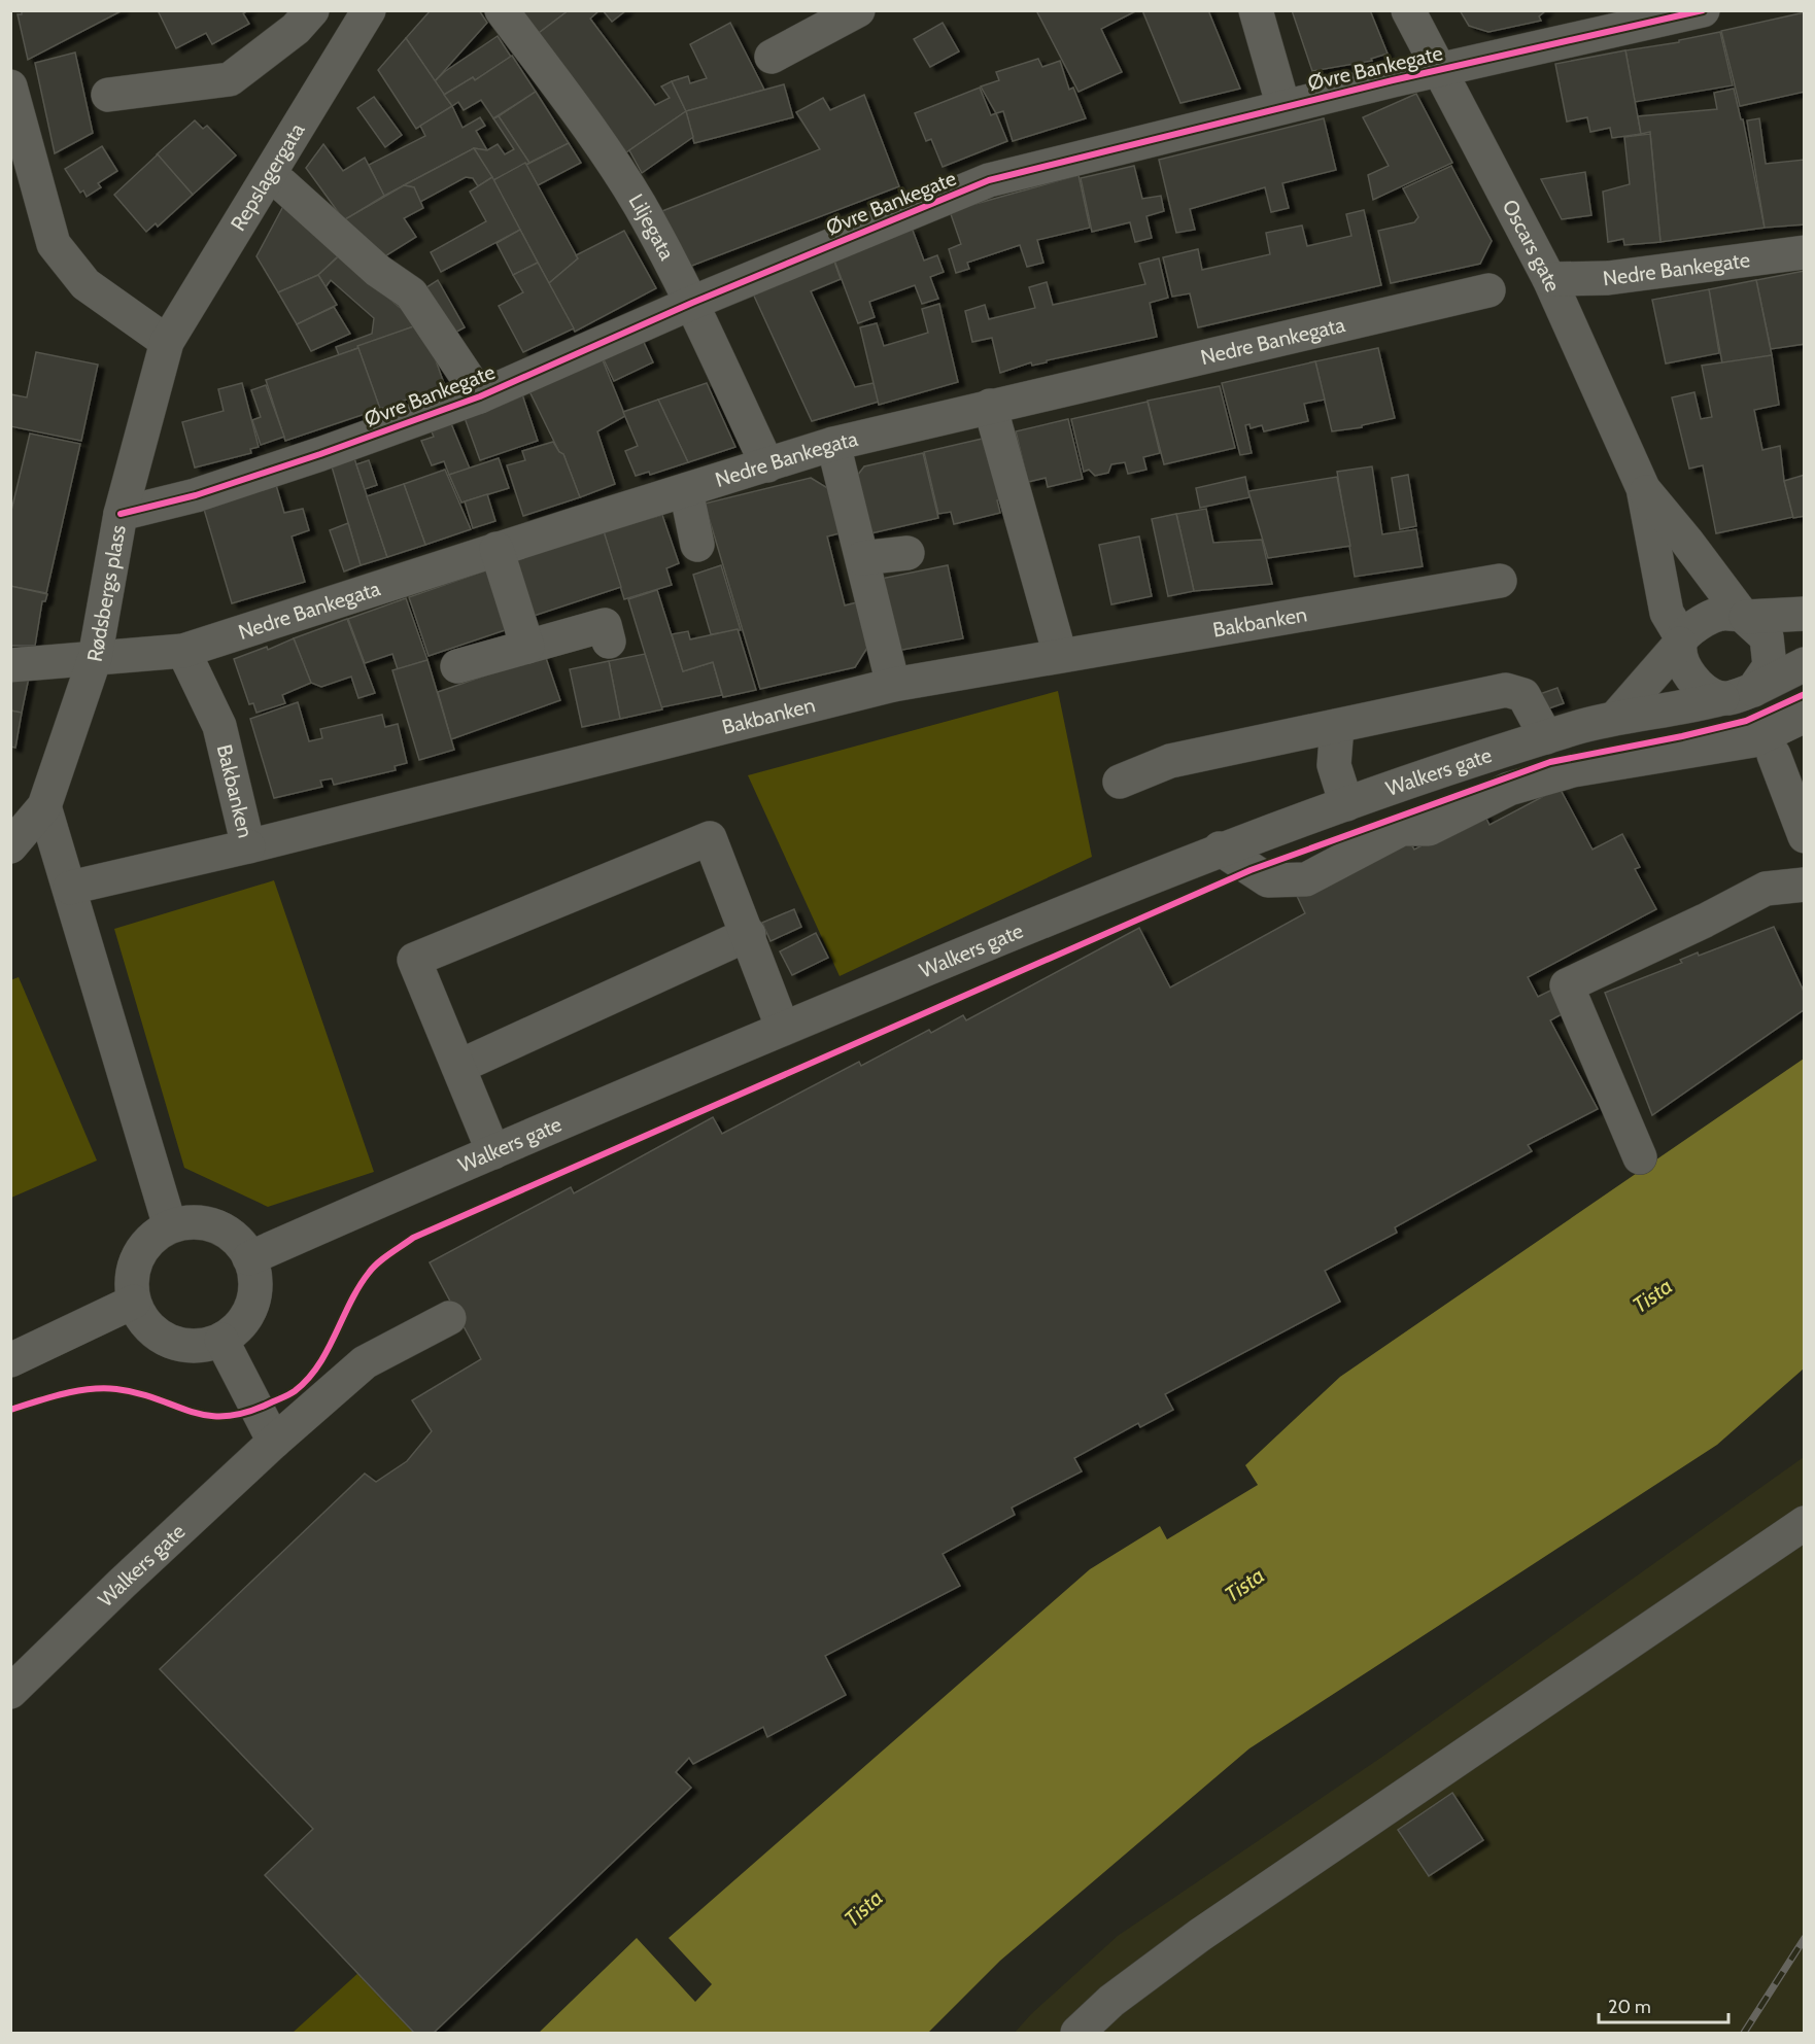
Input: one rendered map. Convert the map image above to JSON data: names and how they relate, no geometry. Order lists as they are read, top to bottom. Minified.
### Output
{"streets":{"street":["Øvre Bankegate","Repslagergata","Liljegata","Oscars gate","Nedre Bankegate","Nedre Bankegata","Rødsbergs plass","Bakbanken","Walkers gate"]},"crossings":[["Øvre Bankegate","Liljegata"],["Øvre Bankegate","Oscars gate"],["Øvre Bankegate","Rødsbergs plass"],["Repslagergata","Rødsbergs plass"],["Liljegata","Nedre Bankegata"],["Oscars gate","Nedre Bankegate"],["Nedre Bankegata","Rødsbergs plass"],["Nedre Bankegata","Bakbanken"]],"water":["Tista"],"scale_bar":"20 m"}
